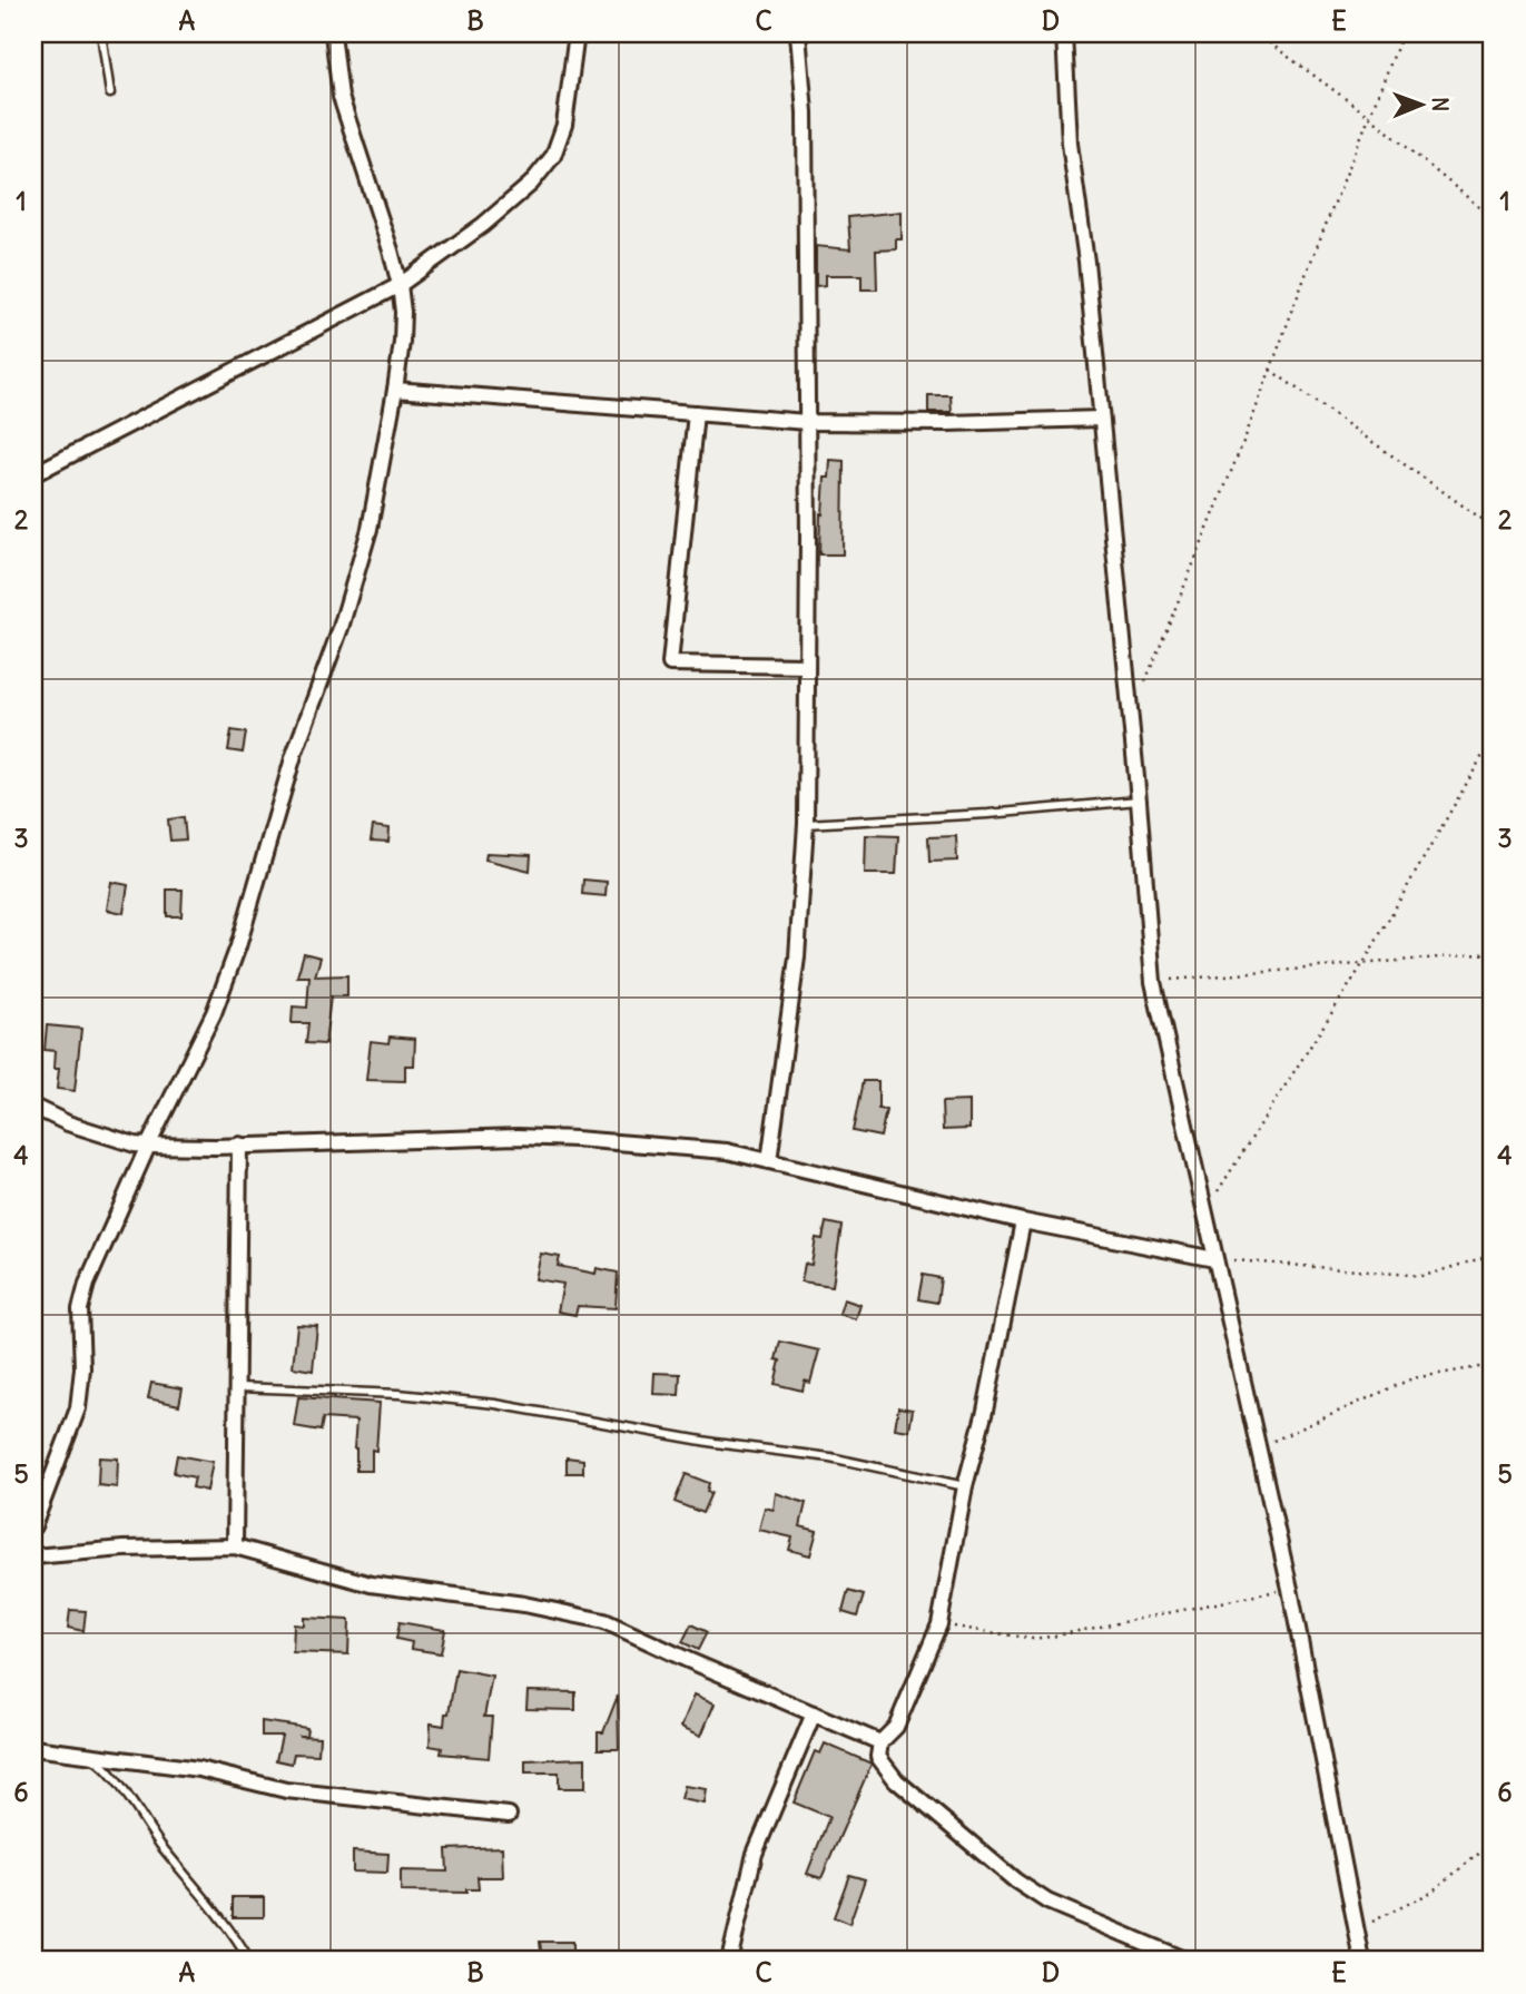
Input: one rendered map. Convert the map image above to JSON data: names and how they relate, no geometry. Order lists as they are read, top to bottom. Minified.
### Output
{"north":"right","grid":{"columns":["A","B","C","D","E"],"rows":["1","2","3","4","5","6"]}}
